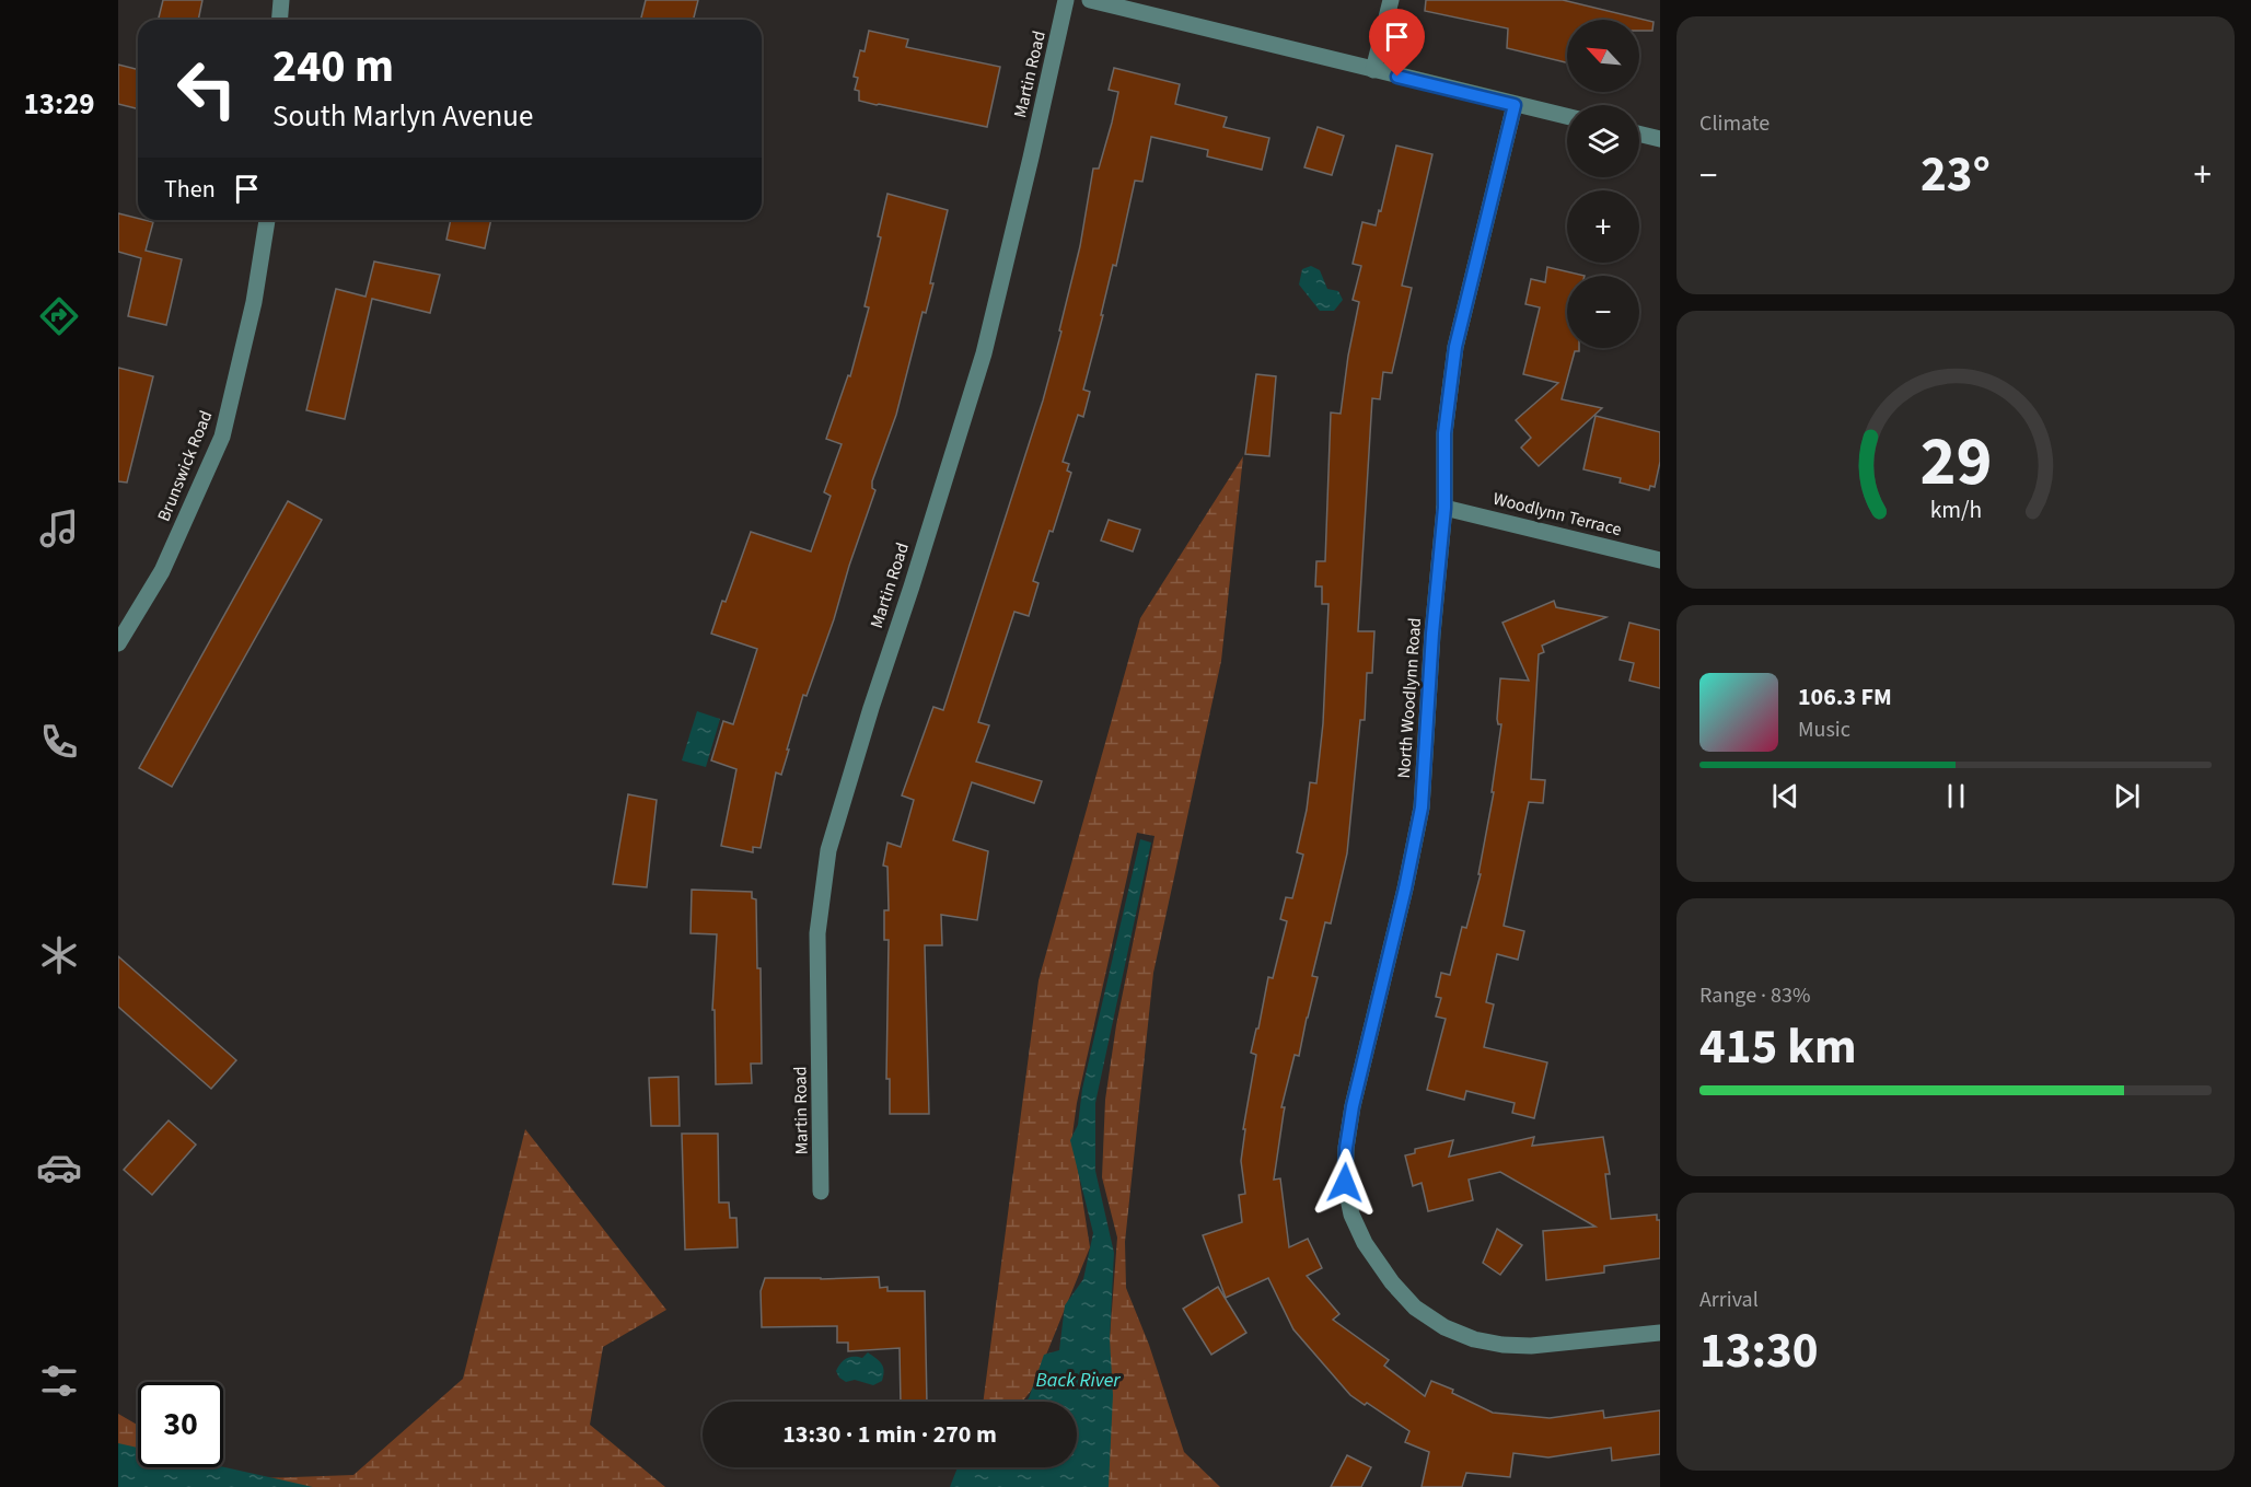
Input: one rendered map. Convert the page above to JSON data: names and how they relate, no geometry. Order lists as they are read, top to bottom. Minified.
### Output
{"streets":{"street":["Martin Road","Brunswick Road","Woodlynn Terrace","North Woodlynn Road"]},"crossings":[["Woodlynn Terrace","North Woodlynn Road"]],"water":["Back River"],"north":"top left","page":{"tabs":"13:29","tile":["Climate",["Range · 83%","415 km"],["Arrival","13:30"]],"map_buttons":["+","−"],"turn":["240 m","South Marlyn Avenue"],"heat":["−","23°","+"],"then":"Then","song":["106.3 FM","Music"],"limit":"30","trip":"13:30 · 1 min · 270 m","gauge":["29","km/h"]}}
